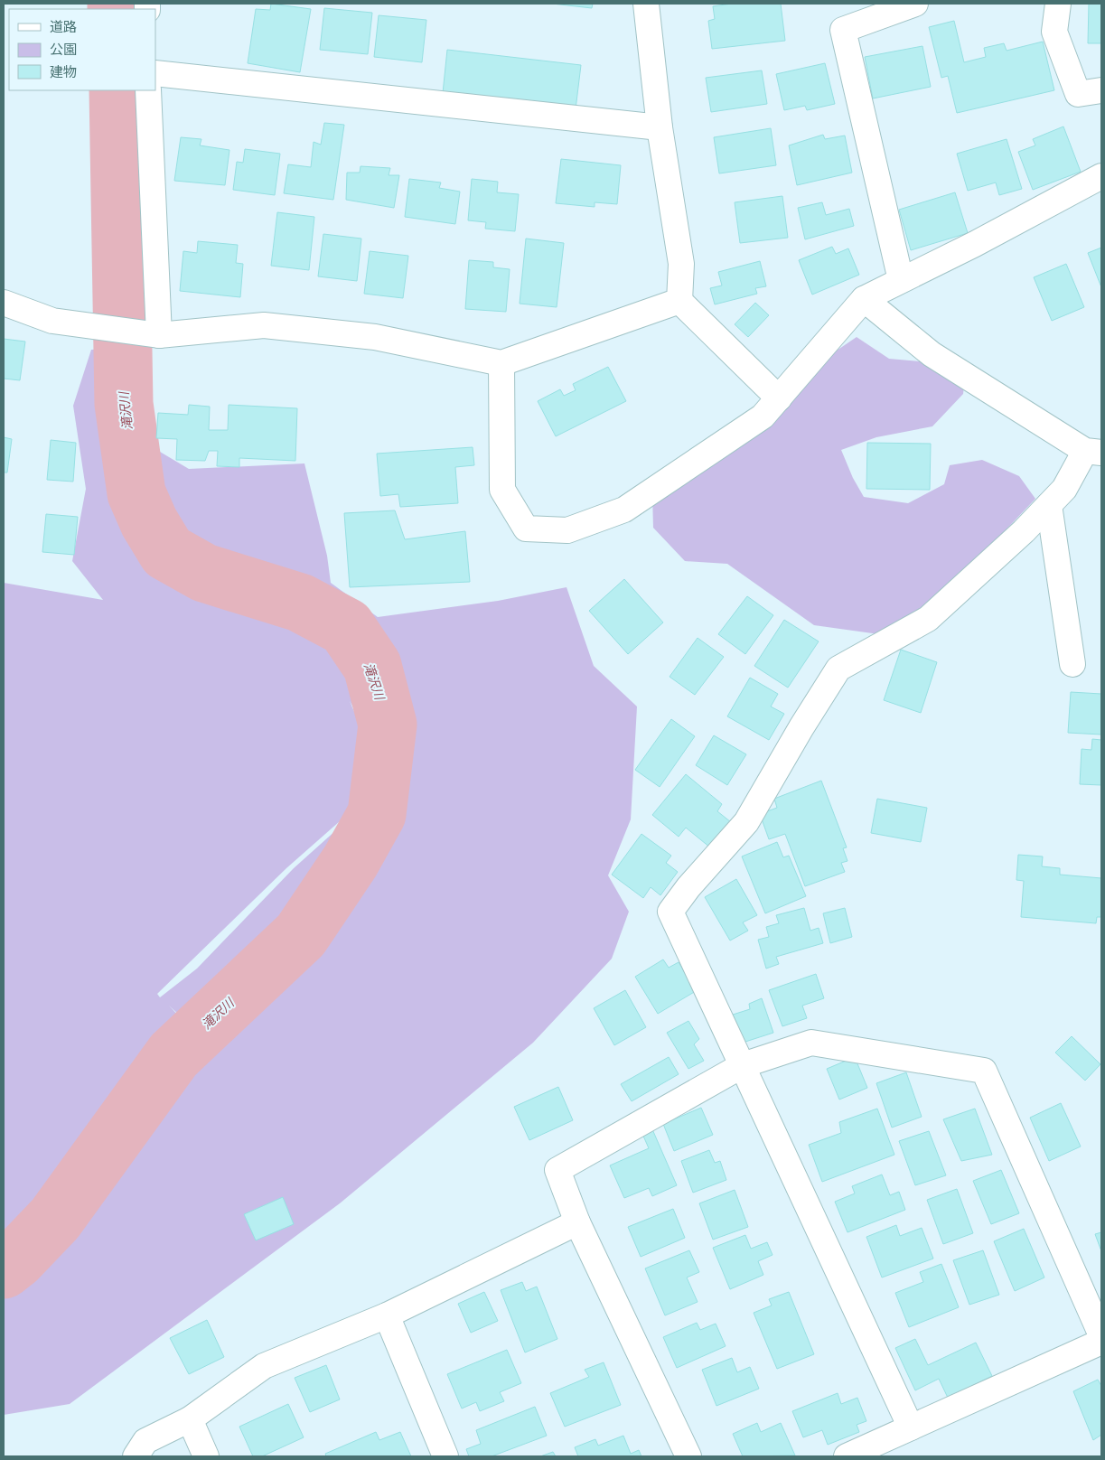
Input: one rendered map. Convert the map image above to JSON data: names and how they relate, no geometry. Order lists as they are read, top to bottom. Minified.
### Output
{"water":["滝沢川"],"legend":["道路","公園","建物"]}
